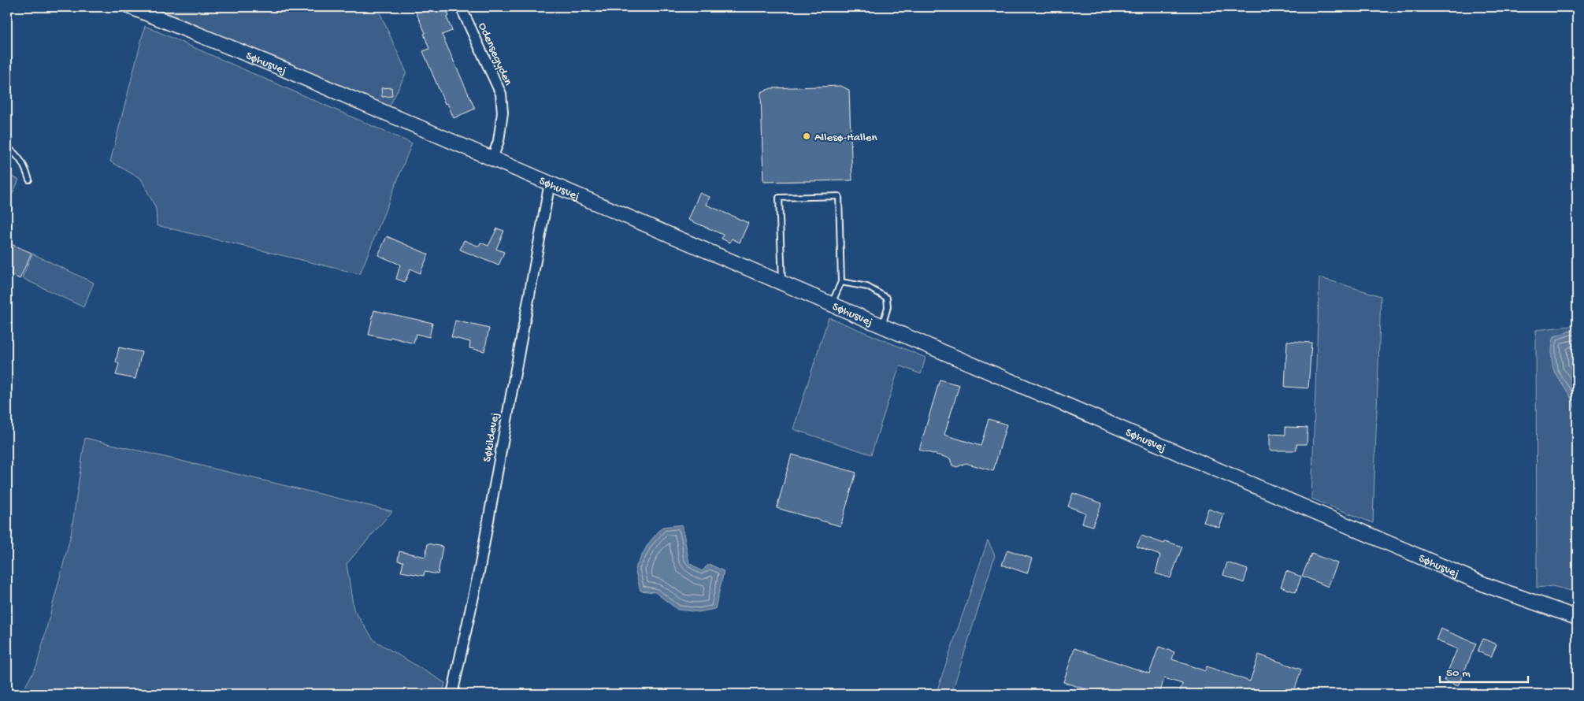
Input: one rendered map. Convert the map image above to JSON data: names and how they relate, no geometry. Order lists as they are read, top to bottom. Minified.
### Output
{"streets":{"street":["Odensegyden","Søhusvej","Søkildevej"]},"crossings":[["Odensegyden","Søhusvej"],["Søhusvej","Søkildevej"]],"places":["Allesø-Hallen"],"scale_bar":"50 m"}
